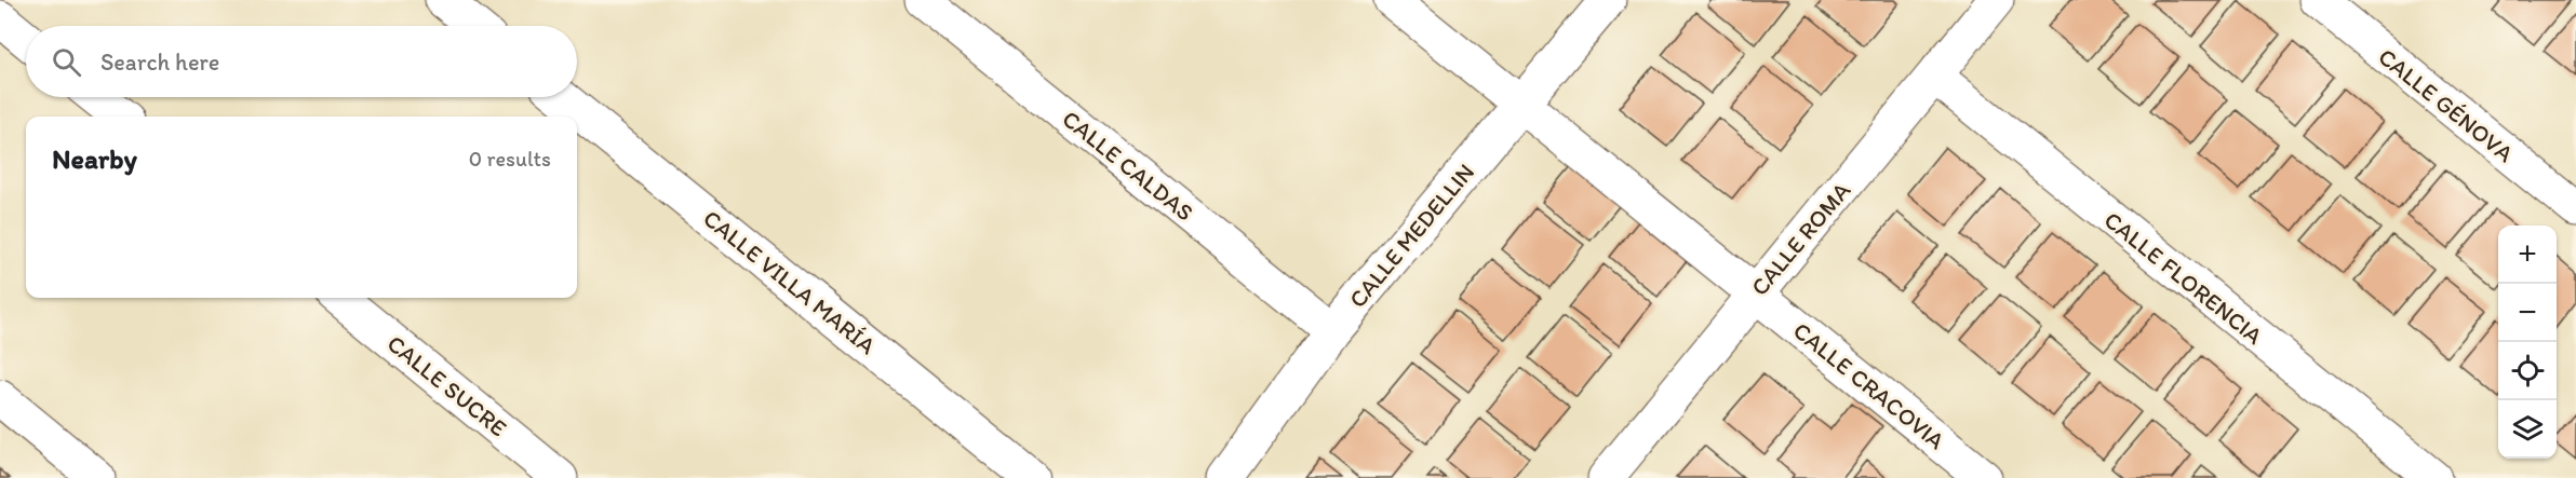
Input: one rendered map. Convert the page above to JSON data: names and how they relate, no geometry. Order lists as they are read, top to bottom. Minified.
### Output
{"streets":{"street":["CALLE GÉNOVA","CALLE CALDAS","CALLE MEDELLIN","CALLE ROMA","CALLE FLORENCIA","CALLE VILLA MARÍA","CALLE SUCRE","CALLE CRACOVIA"]},"crossings":[["CALLE CALDAS","CALLE MEDELLIN"],["CALLE MEDELLIN","CALLE CRACOVIA"],["CALLE ROMA","CALLE FLORENCIA"],["CALLE ROMA","CALLE CRACOVIA"]],"page":{"search":"Search here","heading":["Nearby","0 results"],"map_buttons":["+","−"]}}
